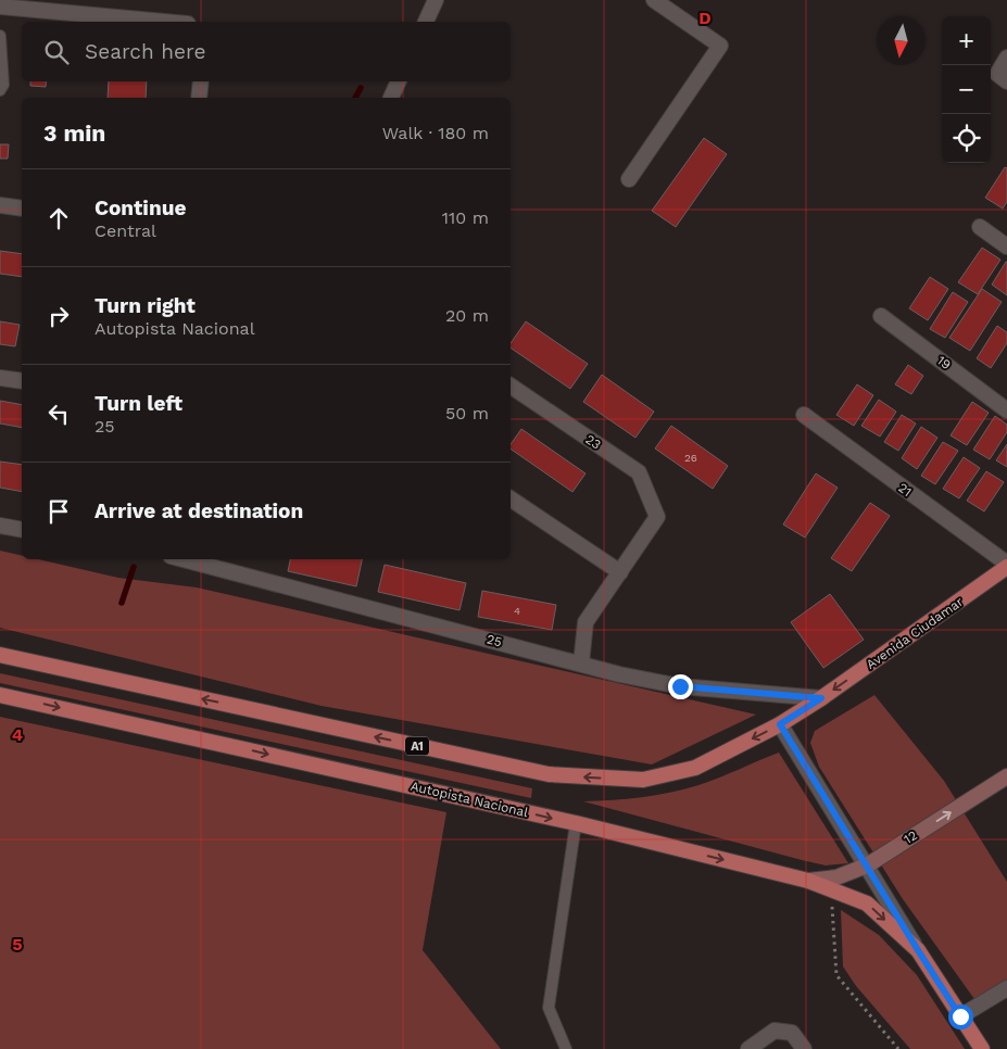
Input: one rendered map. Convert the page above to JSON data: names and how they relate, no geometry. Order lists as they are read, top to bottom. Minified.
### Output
{"streets":{"main road":["Avenida Ciudamar","A1","Autopista Nacional","12"],"street":["19","23","21","25"]},"crossings":[["21","Avenida Ciudamar"],["Avenida Ciudamar","25"],["Avenida Ciudamar","A1"],["25","A1"],["Autopista Nacional","12"]],"one_way":["Avenida Ciudamar","12"],"house_numbers":["26","4"],"north":"bottom","page":{"map_buttons":["+","−"],"search":"Search here","heading":["3 min","Walk · 180 m"],"list":[["Continue","Central","110 m"],["Turn right","Autopista Nacional","20 m"],["Turn left","25","50 m"],"Arrive at destination"]},"grid":{"columns":["D"],"rows":["4","5"]}}
